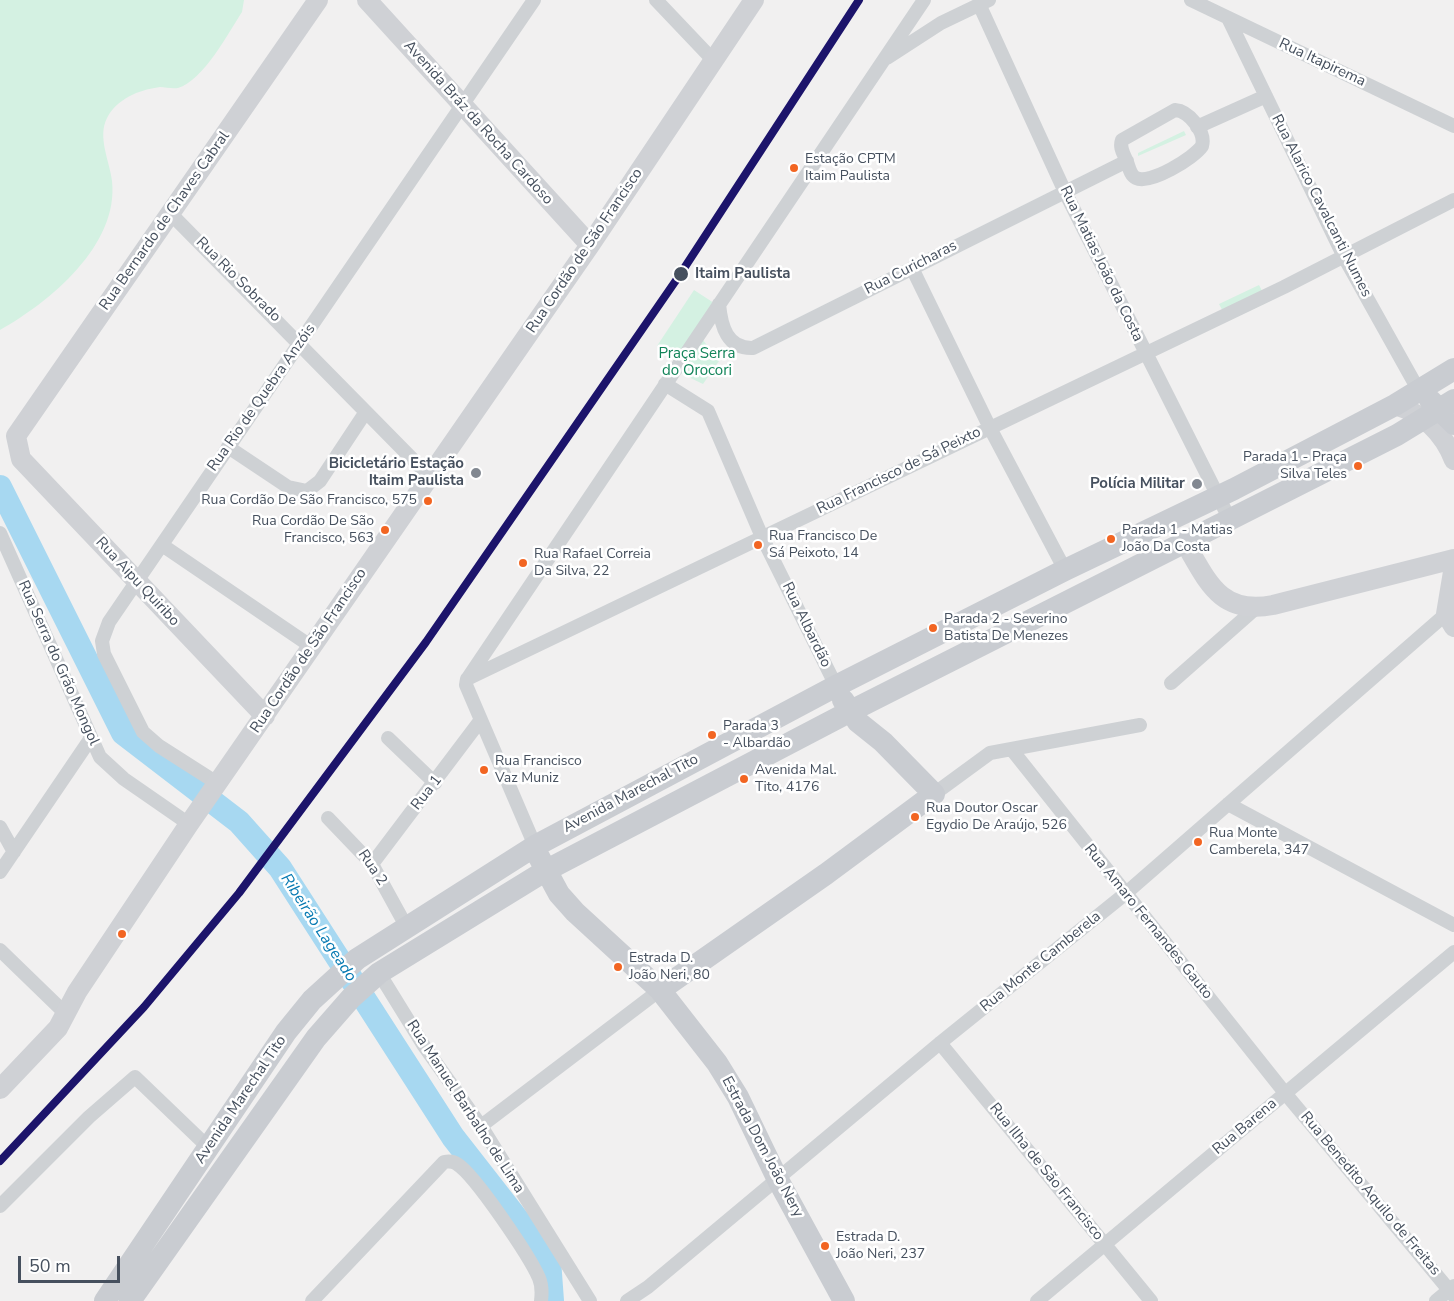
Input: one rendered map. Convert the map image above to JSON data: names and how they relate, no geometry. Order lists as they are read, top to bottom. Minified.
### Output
{"streets":{"main road":["Rua Albardão","Avenida Marechal Tito","Estrada Dom João Nery"],"street":["Rua Itapirema","Avenida Bráz da Rocha Cardoso","Rua Alarico Cavalcanti Numes","Rua Bernardo de Chaves Cabral","Rua Cordão de São Francisco","Rua Matias João da Costa","Rua Curicharas","Rua Rio Sobrado","Rua Rio de Quebra Anzóis","Rua Francisco de Sá Peixto","Rua Aipu Quiribo","Rua Serra do Grão Mongol","Rua 1","Rua 2","Rua Amaro Fernandes Gauto","Rua Monte Camberela","Rua Manuel Barbalho de Lima","Rua Barena","Rua Ilha de São Francisco","Rua Benedito Aquilo de Freitas"]},"crossings":[["Rua Itapirema","Rua Alarico Cavalcanti Numes"],["Avenida Bráz da Rocha Cardoso","Rua Cordão de São Francisco"],["Avenida Bráz da Rocha Cardoso","Rua Rio de Quebra Anzóis"],["Rua Alarico Cavalcanti Numes","Rua Francisco de Sá Peixto"],["Rua Alarico Cavalcanti Numes","Avenida Marechal Tito"],["Rua Bernardo de Chaves Cabral","Rua Rio Sobrado"],["Rua Bernardo de Chaves Cabral","Rua Aipu Quiribo"],["Rua Cordão de São Francisco","Rua Rio Sobrado"],["Rua Cordão de São Francisco","Rua Rio de Quebra Anzóis"],["Rua Cordão de São Francisco","Rua Aipu Quiribo"],["Rua Cordão de São Francisco","Rua Serra do Grão Mongol"],["Rua Matias João da Costa","Rua Curicharas"],["Rua Matias João da Costa","Rua Francisco de Sá Peixto"],["Rua Matias João da Costa","Avenida Marechal Tito"],["Rua Rio Sobrado","Rua Rio de Quebra Anzóis"],["Rua Rio de Quebra Anzóis","Rua Aipu Quiribo"],["Rua Francisco de Sá Peixto","Rua Albardão"],["Rua Albardão","Avenida Marechal Tito"],["Rua 1","Rua 2"],["Avenida Marechal Tito","Rua 2"],["Avenida Marechal Tito","Rua Manuel Barbalho de Lima"],["Avenida Marechal Tito","Estrada Dom João Nery"],["Rua Amaro Fernandes Gauto","Rua Monte Camberela"],["Rua Amaro Fernandes Gauto","Rua Barena"],["Rua Amaro Fernandes Gauto","Rua Benedito Aquilo de Freitas"],["Rua Monte Camberela","Estrada Dom João Nery"],["Rua Monte Camberela","Rua Ilha de São Francisco"],["Rua Barena","Rua Ilha de São Francisco"],["Rua Barena","Rua Benedito Aquilo de Freitas"]],"water":["Ribeirão Lageado"],"parks":["Praça Serra do Orocori"],"places":["Estação CPTM Itaim Paulista","Itaim Paulista","Parada 1 - Praça Silva Teles","Bicicletário Estação Itaim Paulista","Polícia Militar","Rua Cordão De São Francisco, 575","Rua Cordão De São Francisco, 563","Parada 1 - Matias João Da Costa","Rua Francisco De Sá Peixoto, 14","Rua Rafael Correia Da Silva, 22","Parada 2 - Severino Batista De Menezes","Parada 3 - Albardão","Rua Francisco Vaz Muniz","Avenida Mal. Tito, 4176","Rua Doutor Oscar Egydio De Araújo, 526","Rua Monte Camberela, 347","Estrada D. João Neri, 80","Estrada D. João Neri, 237"],"scale_bar":"50 m"}
